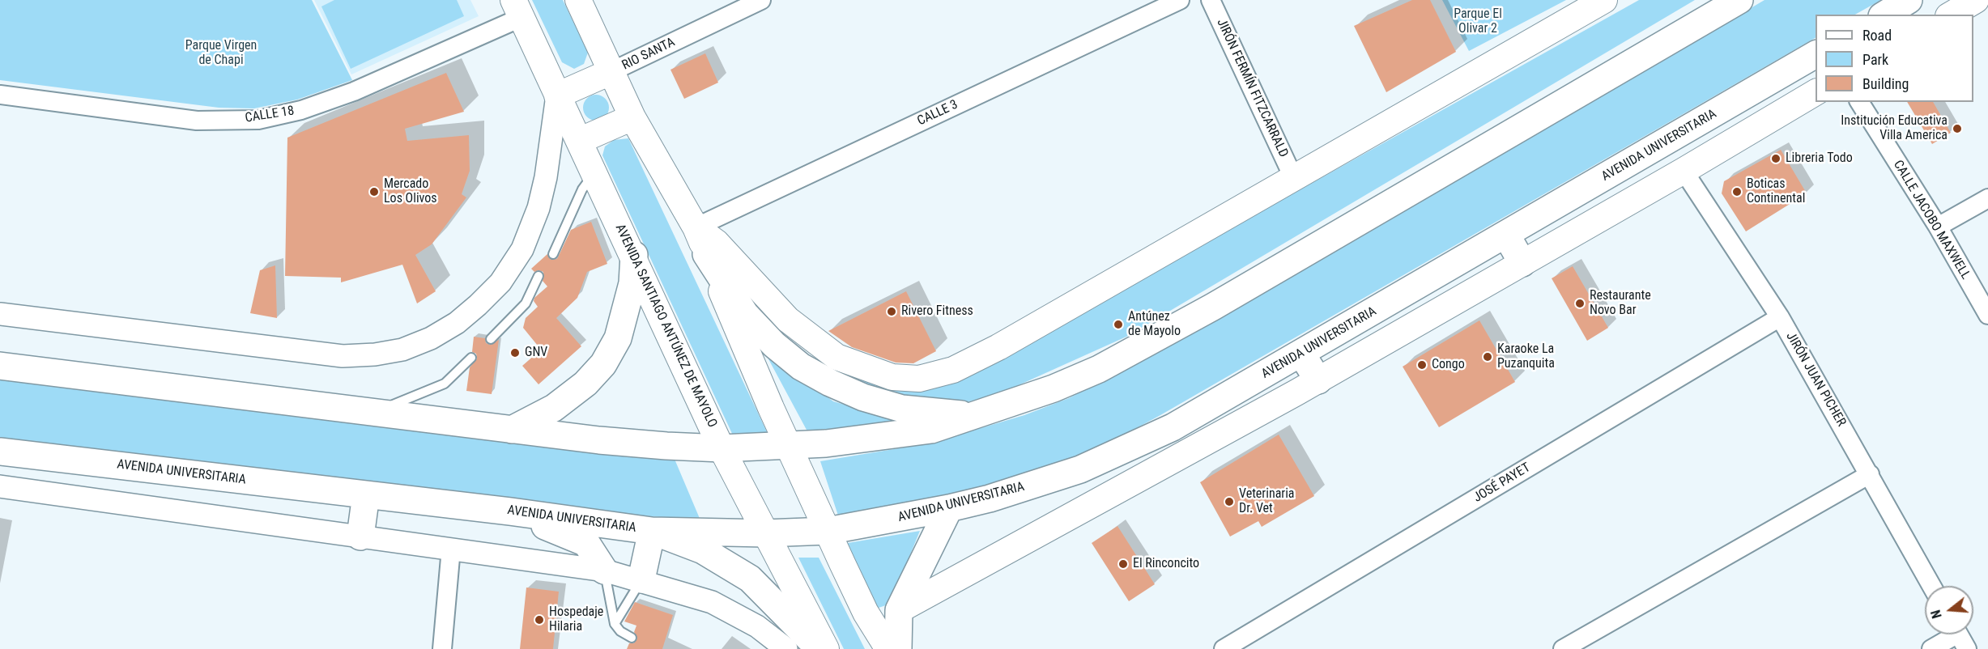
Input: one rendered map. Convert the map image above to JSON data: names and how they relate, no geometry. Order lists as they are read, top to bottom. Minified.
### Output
{"streets":{"main road":["AVENIDA UNIVERSITARIA","AVENIDA SANTIAGO ANTÚNEZ DE MAYOLO"],"street":["RIO SANTA","JIRÓN FERMÍN FITZCARRALD","CALLE 3","CALLE 18","CALLE JACOBO MAXWELL","JIRÓN JUAN PICHER","JOSÉ PAYET"]},"crossings":[["CALLE 18","AVENIDA SANTIAGO ANTÚNEZ DE MAYOLO"],["AVENIDA UNIVERSITARIA","AVENIDA SANTIAGO ANTÚNEZ DE MAYOLO"],["JIRÓN JUAN PICHER","JOSÉ PAYET"]],"parks":["Parque El Olivar 2","Parque Virgen de Chapi"],"places":["Institución Educativa Villa America","Libreria Todo","Mercado Los Olivos","Boticas Continental","Restaurante Novo Bar","Rivero Fitness","Antúnez de Mayolo","GNV","Karaoke La Puzanquita","Congo","Veterinaria Dr. Vet","El Rinconcito","Hospedaje Hilaria"],"legend":["Road","Park","Building"],"north":"left"}
